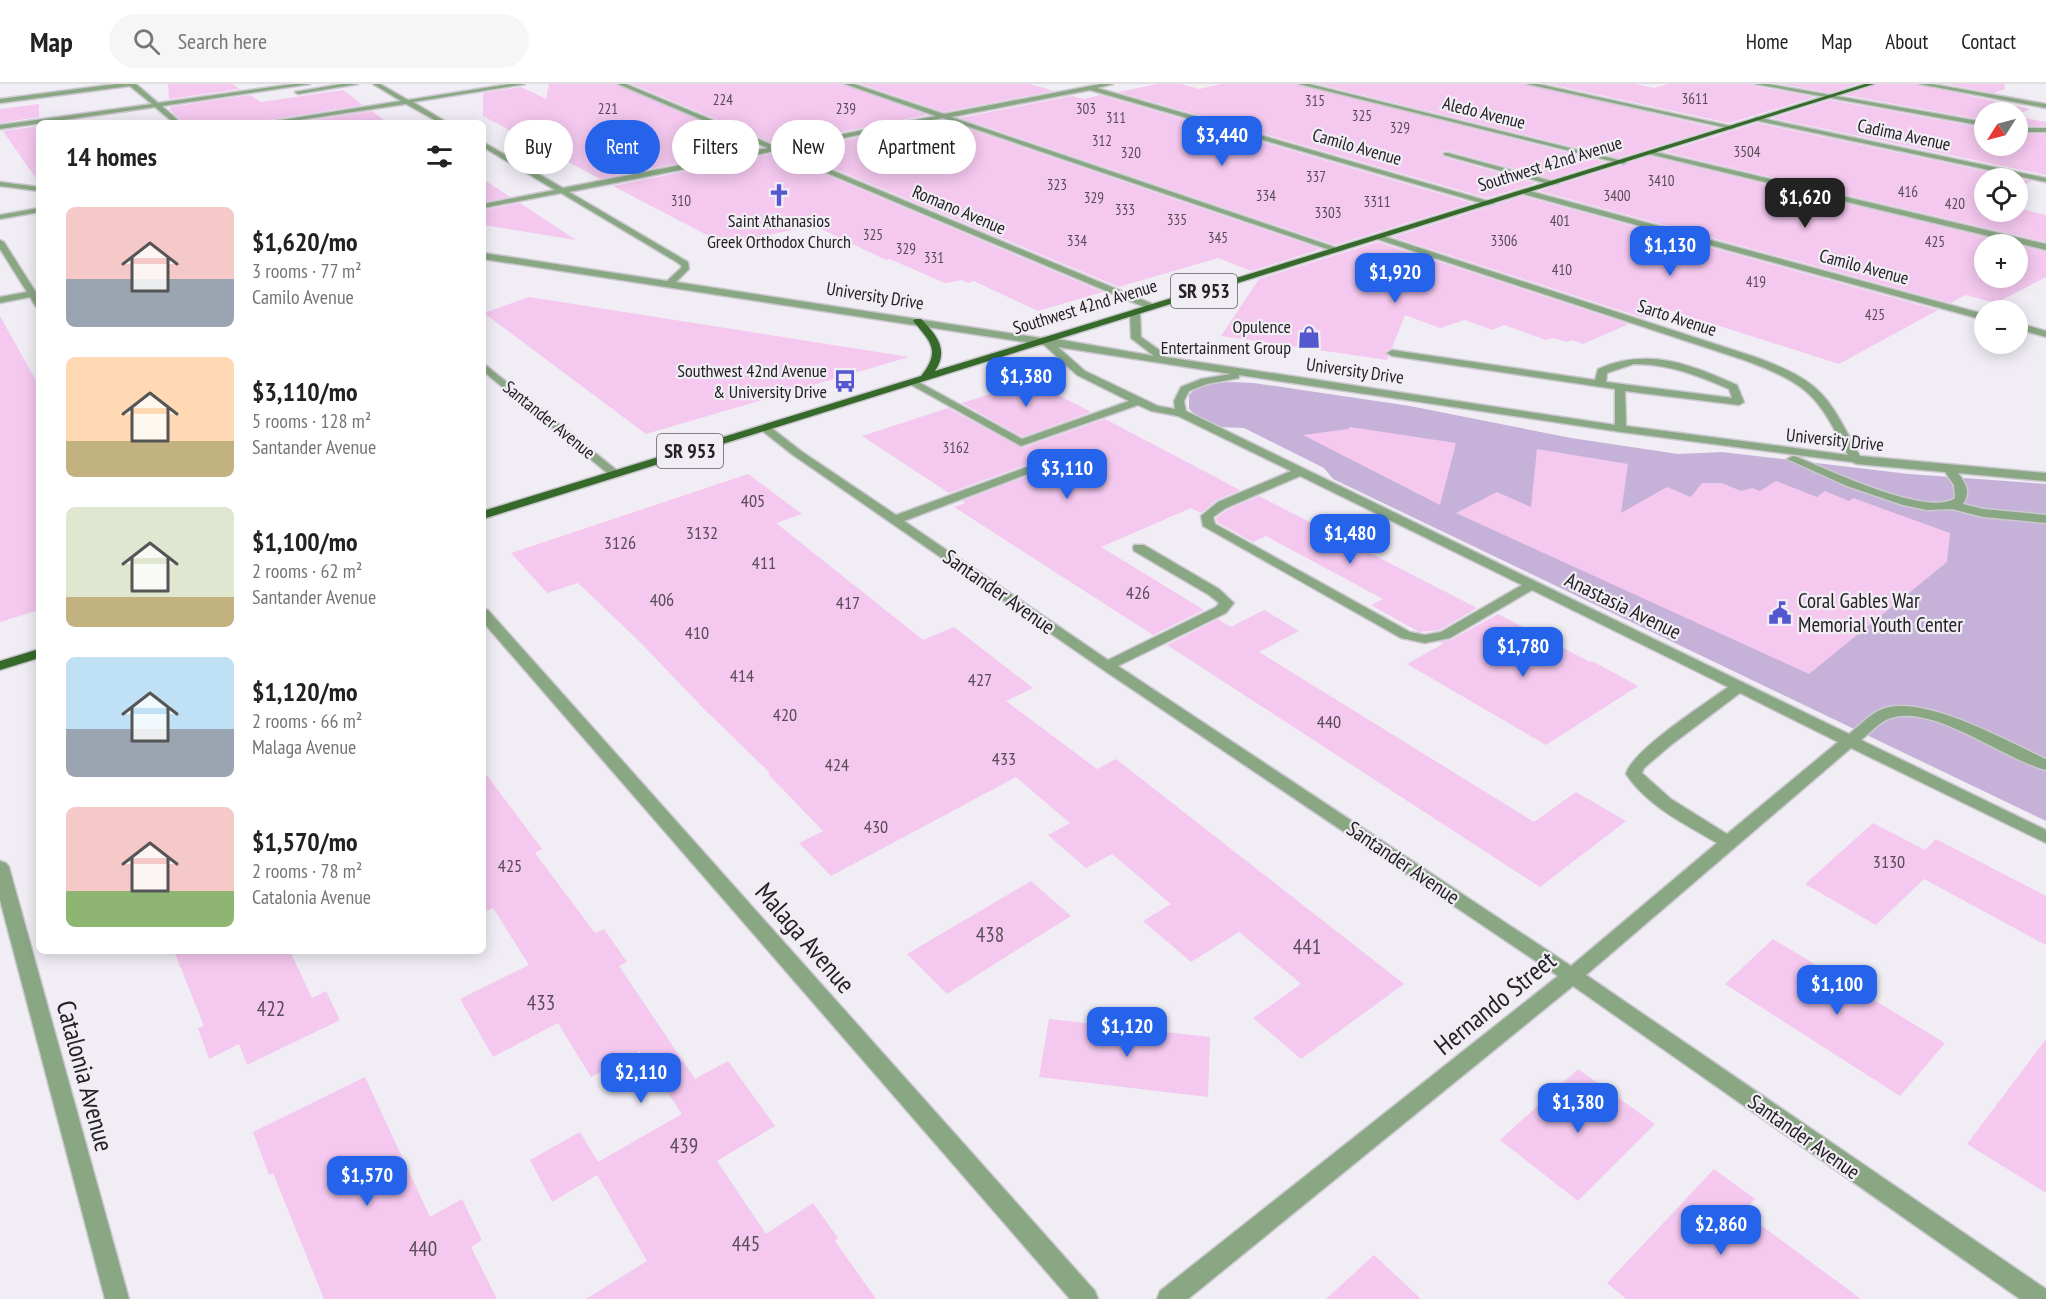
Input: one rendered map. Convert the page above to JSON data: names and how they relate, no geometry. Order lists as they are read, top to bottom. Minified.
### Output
{"streets":{"main road":["Southwest 42nd Avenue","SR 953"],"street":["Aledo Avenue","Cadima Avenue","Camilo Avenue","Romano Avenue","University Drive","Sarto Avenue","Santander Avenue","Anastasia Avenue","Malaga Avenue","Hernando Street","Catalonia Avenue"]},"crossings":[["Aledo Avenue","Southwest 42nd Avenue"],["Cadima Avenue","Southwest 42nd Avenue"],["Camilo Avenue","Southwest 42nd Avenue"],["Southwest 42nd Avenue","Romano Avenue"],["Southwest 42nd Avenue","University Drive"],["Southwest 42nd Avenue","Sarto Avenue"],["Southwest 42nd Avenue","Santander Avenue"],["Southwest 42nd Avenue","Anastasia Avenue"],["University Drive","Sarto Avenue"],["University Drive","Anastasia Avenue"],["Santander Avenue","Hernando Street"],["Anastasia Avenue","Hernando Street"]],"places":{"church":["Saint Athanasios Greek Orthodox Church"],"shop":["Opulence Entertainment Group"],"bus stop":["Southwest 42nd Avenue & University Drive"],"public building":["Coral Gables War Memorial Youth Center"]},"house_numbers":["3611","224","315","221","239","303","325","311","329","312","3504","320","337","3410","323","416","334","3400","329","310","3311","420","333","3303","335","401","325","345","334","3306","425","329","331","410","419","425","3162","405","3132","3126","411","426","406","417","410","414","427","420","440","433","424","430","3130","425","438","441","433","422","439","445","440"],"north":"bottom left","page":{"header":"Map","search":"Search here","nav":["Home","Map","About","Contact"],"map_buttons":["+","−"],"price":["$3,440","$1,620","$1,130","$1,920","$1,380","$3,110","$1,480","$1,780","$1,100","$1,120","$2,110","$1,380","$1,570","$2,860"],"chip":["Buy","Rent","Filters","New","Apartment"],"heading":"14 homes","list":[{"name":"$1,620/mo","note":"3 rooms · 77 m² · Camilo Avenue"},{"name":"$3,110/mo","note":"5 rooms · 128 m² · Santander Avenue"},{"name":"$1,100/mo","note":"2 rooms · 62 m² · Santander Avenue"},{"name":"$1,120/mo","note":"2 rooms · 66 m² · Malaga Avenue"},{"name":"$1,570/mo","note":"2 rooms · 78 m² · Catalonia Avenue"}]}}
